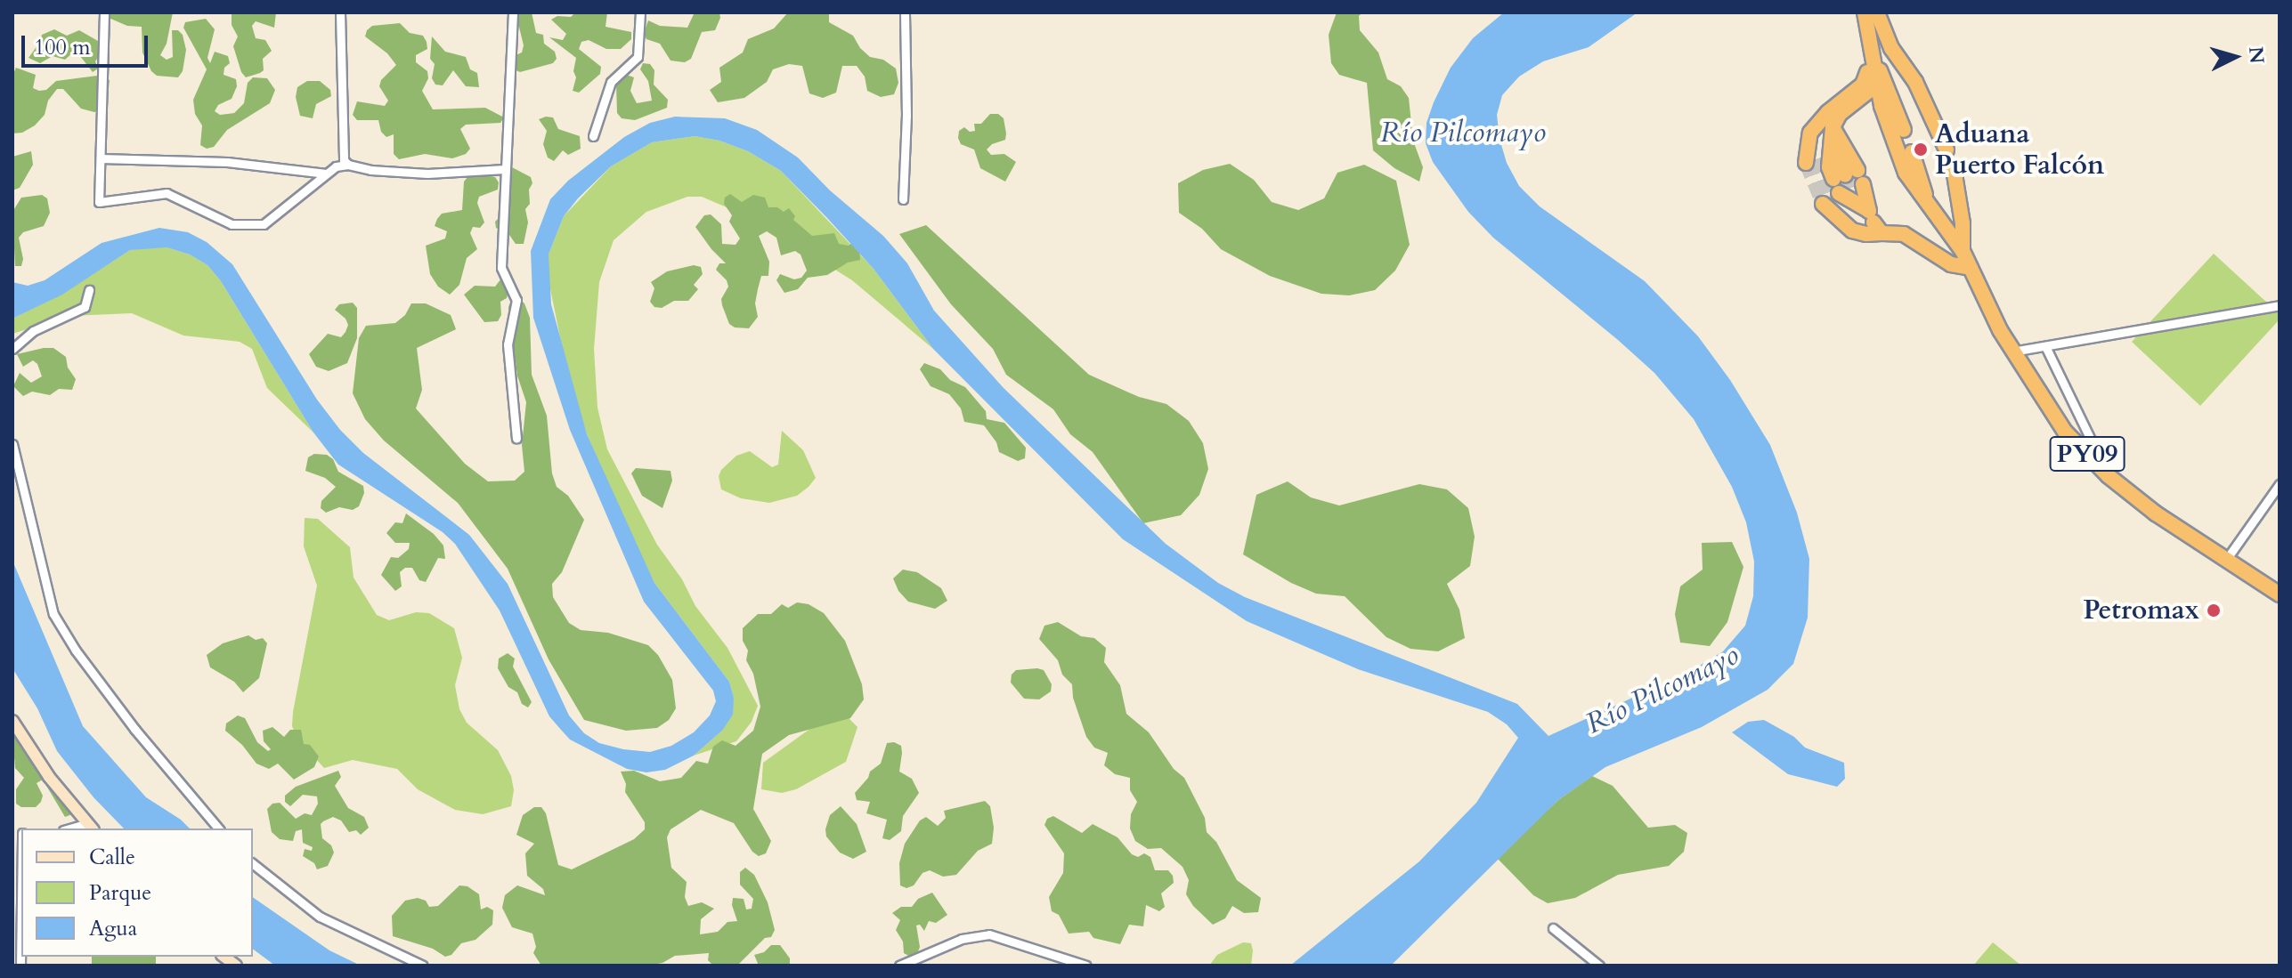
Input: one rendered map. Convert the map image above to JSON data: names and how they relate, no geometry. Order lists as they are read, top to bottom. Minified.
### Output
{"streets":{"highway":["PY09"]},"water":["Río Pilcomayo"],"places":["Aduana Puerto Falcón","Petromax"],"legend":["Calle","Parque","Agua"],"scale_bar":"100 m","north":"right"}
